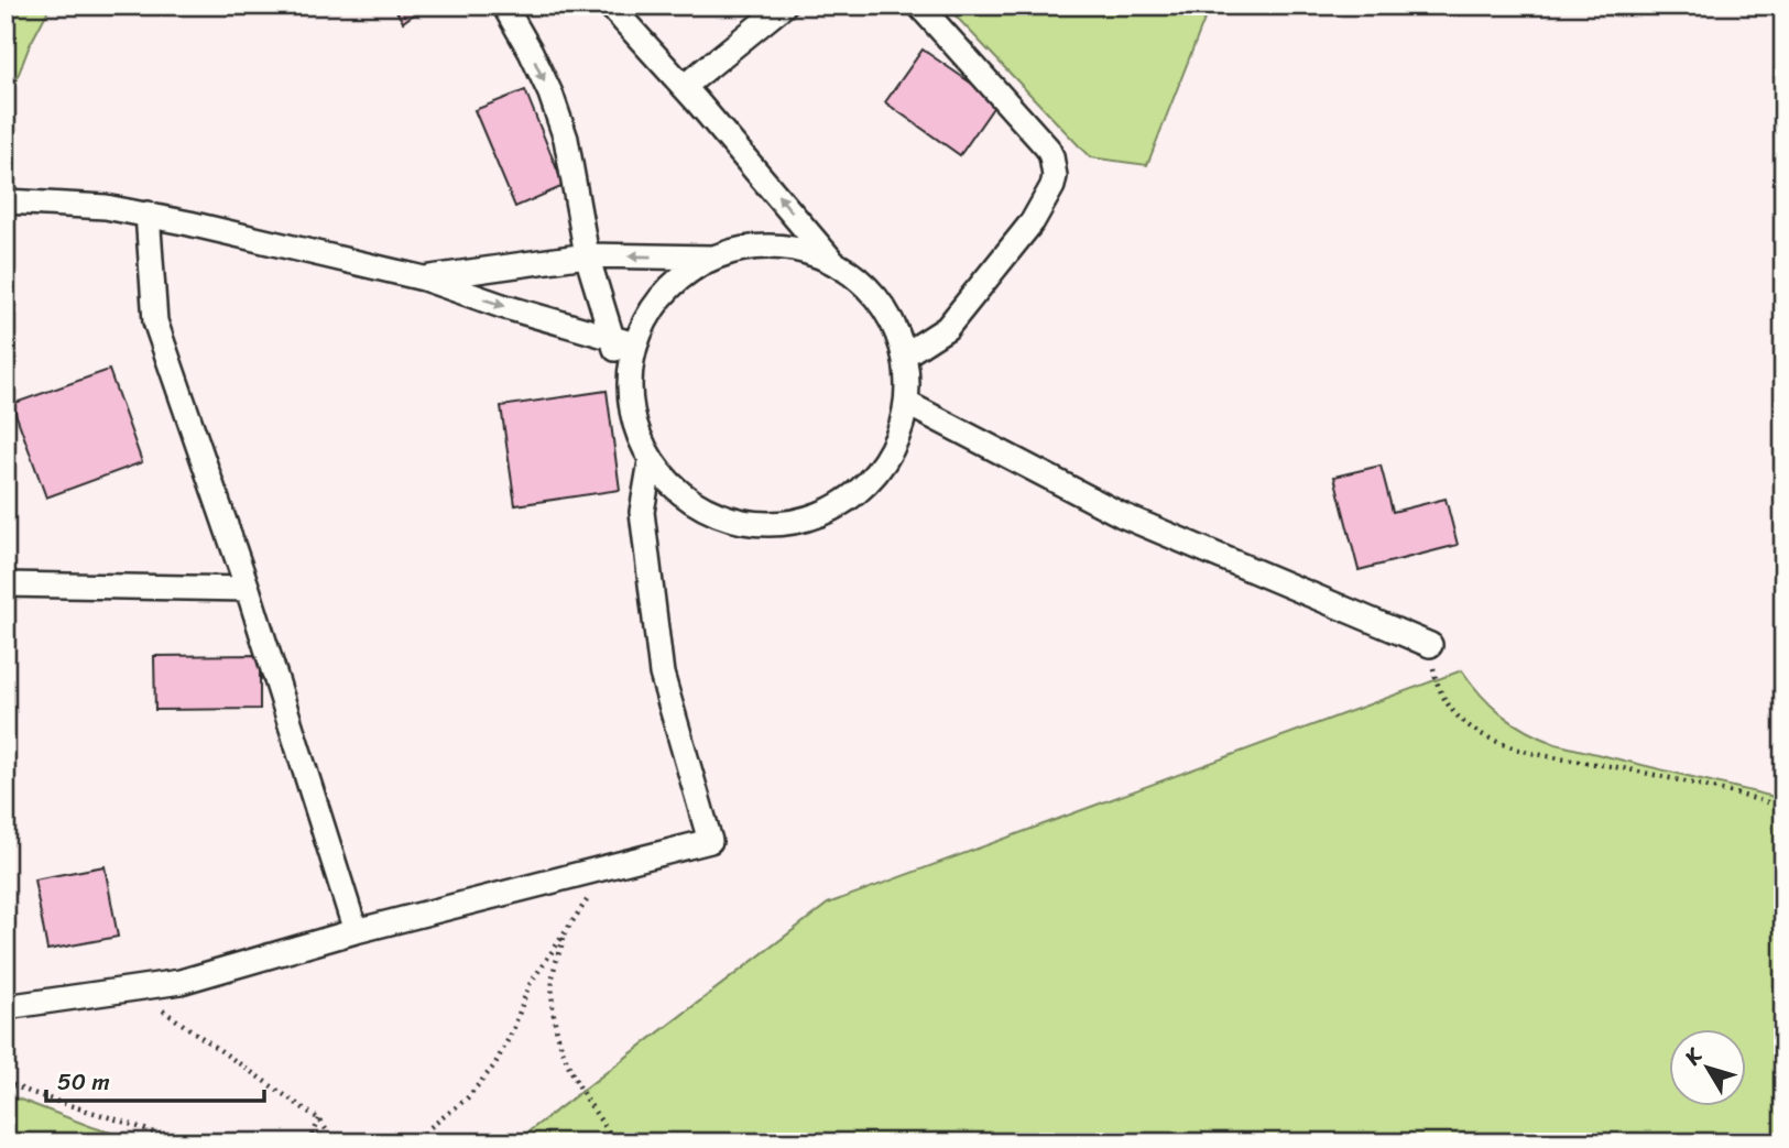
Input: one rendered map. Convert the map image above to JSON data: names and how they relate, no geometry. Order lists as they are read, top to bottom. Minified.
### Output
{"scale_bar":"50 m","north":"top left"}
